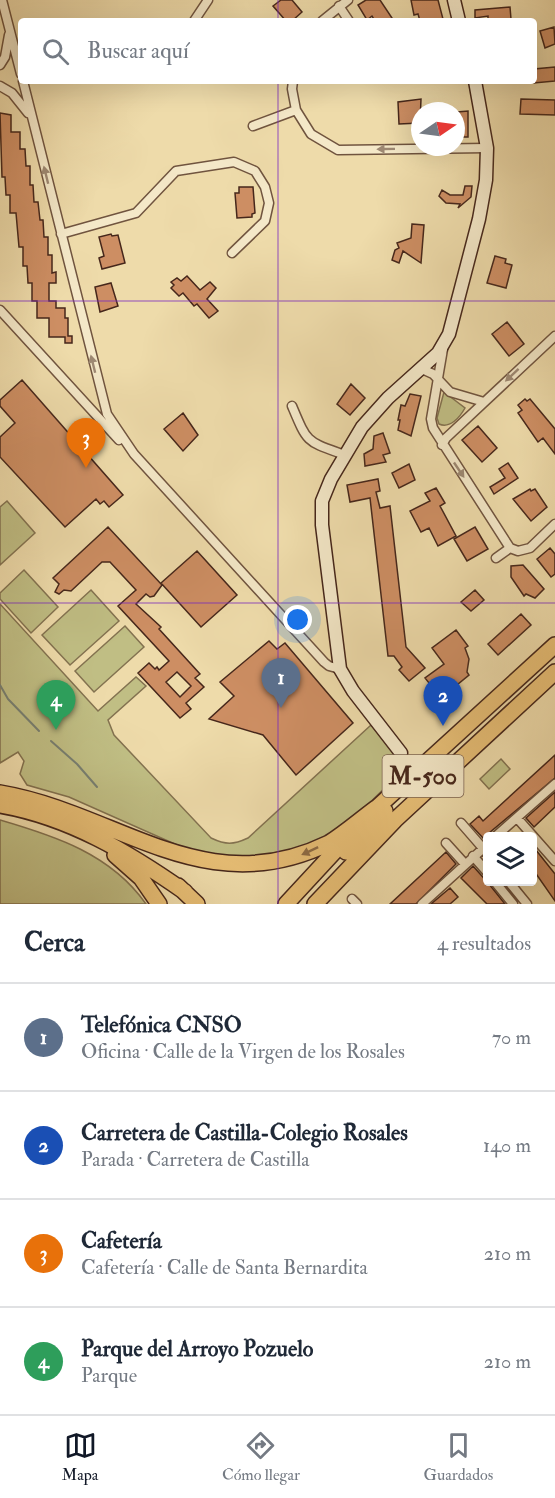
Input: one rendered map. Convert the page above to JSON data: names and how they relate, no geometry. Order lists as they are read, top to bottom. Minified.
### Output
{"streets":{"highway":["M-500"]},"north":"right","page":{"search":"Buscar aquí","pins":["3","1","2","4"],"heading":["Cerca","4 resultados"],"list":[{"mark":"1","name":"Telefónica CNSO","note":"Oficina · Calle de la Virgen de los Rosales","value":"70 m"},{"mark":"2","name":"Carretera de Castilla-Colegio Rosales","note":"Parada · Carretera de Castilla","value":"140 m"},{"mark":"3","name":"Cafetería","note":"Cafetería · Calle de Santa Bernardita","value":"210 m"},{"mark":"4","name":"Parque del Arroyo Pozuelo","note":"Parque","value":"210 m"}],"nav":["Mapa","Cómo llegar","Guardados"]}}
